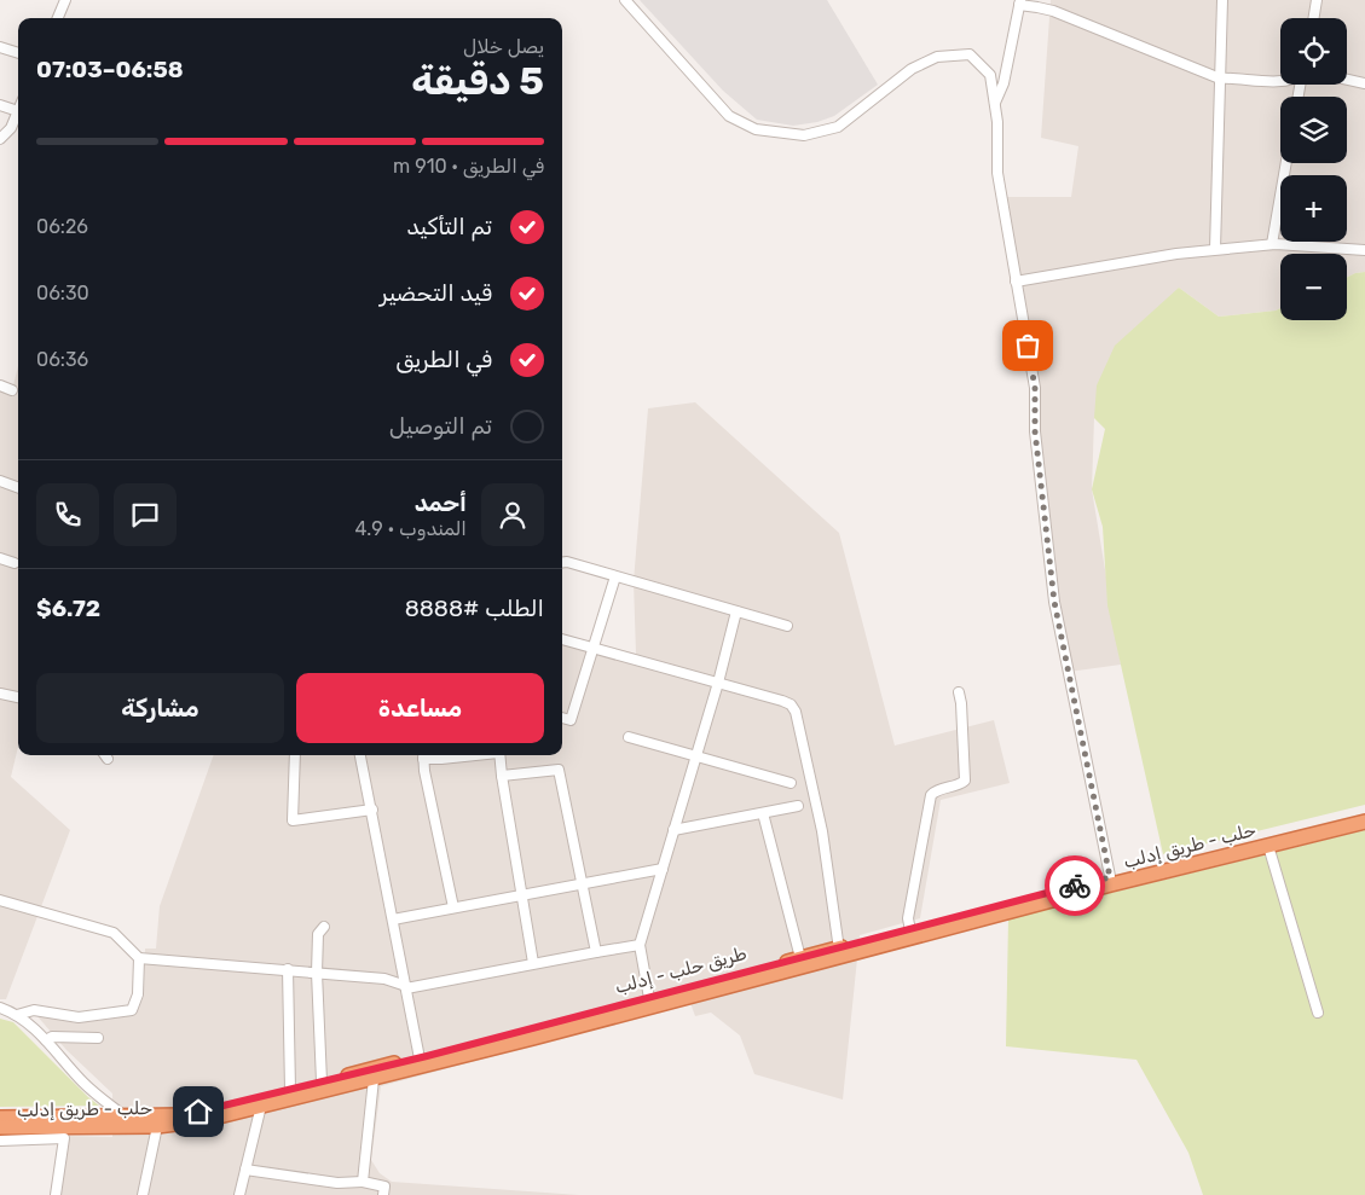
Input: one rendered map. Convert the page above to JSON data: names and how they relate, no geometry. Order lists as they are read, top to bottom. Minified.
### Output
{"streets":{"highway":["حلب - طريق إدلب","طريق حلب - إدلب"]},"crossings":[["حلب - طريق إدلب","طريق حلب - إدلب"]],"page":{"map_buttons":["+","−"],"heading":["5 دقيقة","يصل خلال","06:58–07:03"],"panel":["أحمد","المندوب · 4.9","الطلب #8888","$6.72"],"bar":"في الطريق · 910 m","list":[["تم التأكيد","06:26"],["قيد التحضير","06:30"],["في الطريق","06:36"],"تم التوصيل"],"buttons":["مساعدة","مشاركة"]}}
